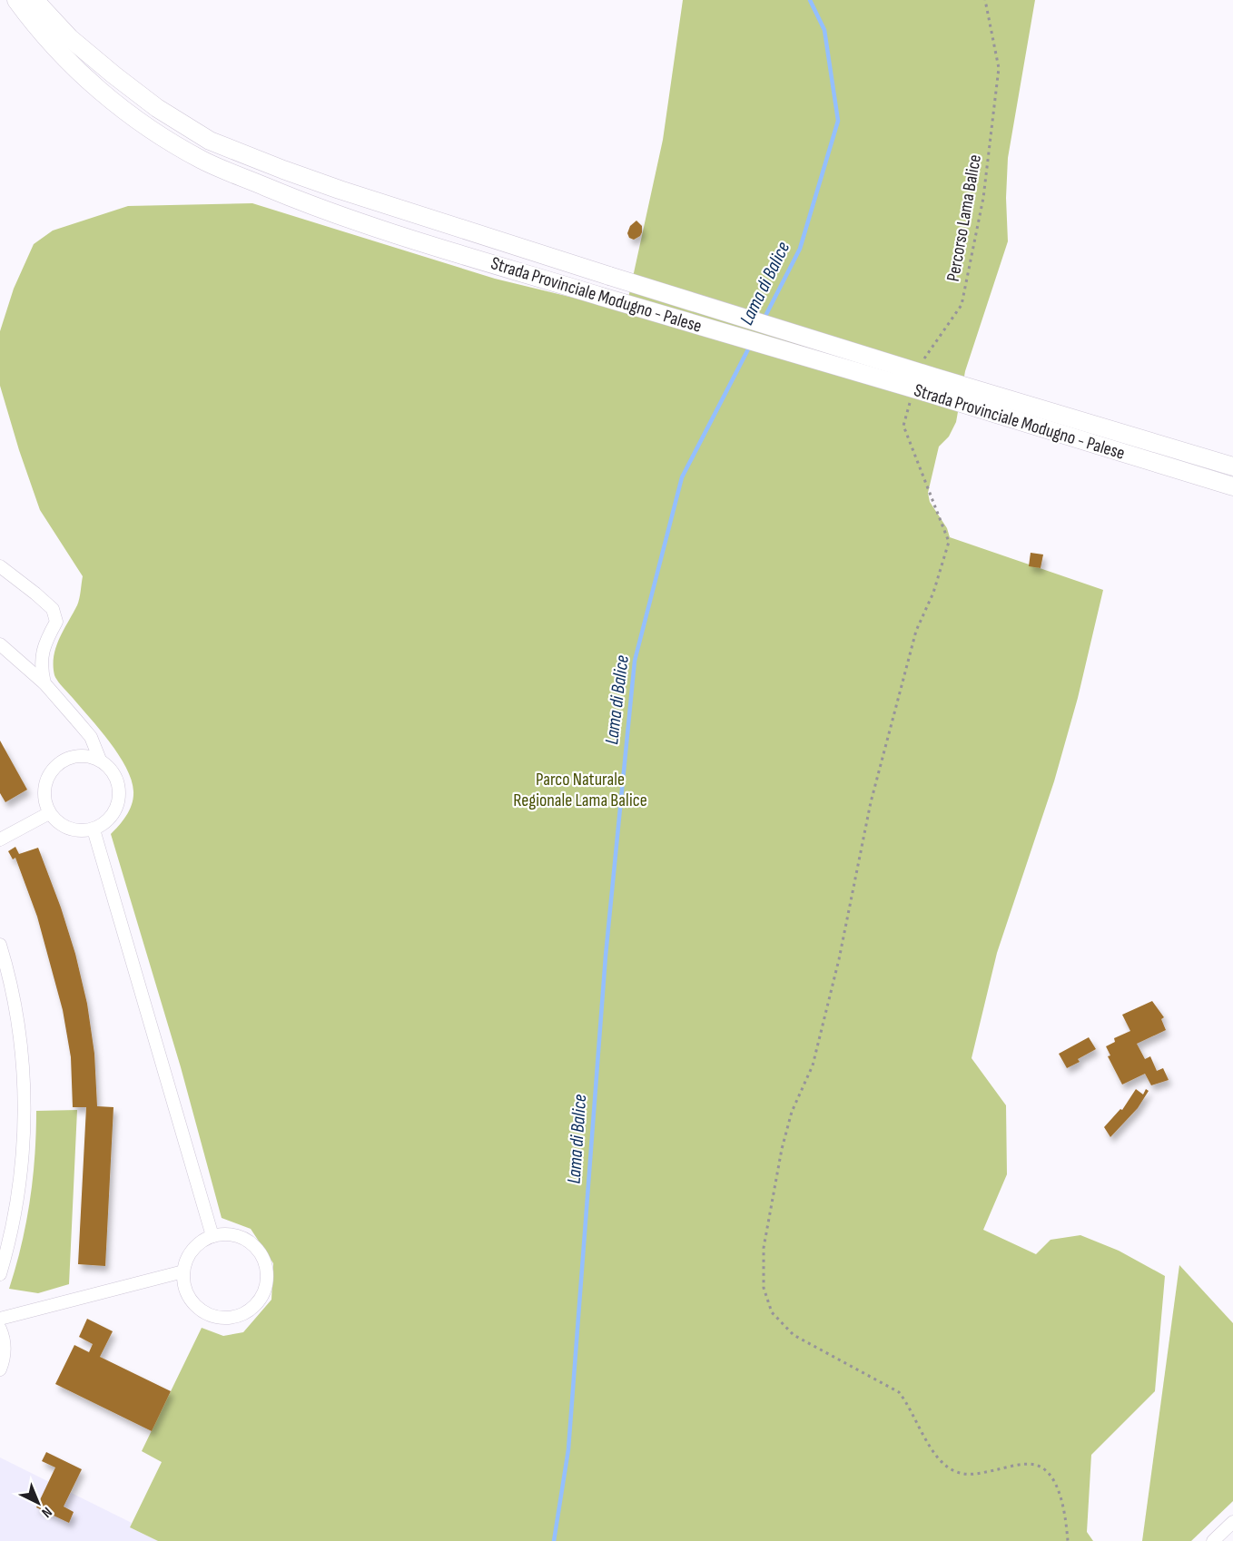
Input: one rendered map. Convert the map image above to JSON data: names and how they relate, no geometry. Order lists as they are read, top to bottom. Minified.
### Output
{"streets":{"main road":["Strada Provinciale Modugno - Palese"],"path":["Percorso Lama Balice"]},"crossings":[["Percorso Lama Balice","Strada Provinciale Modugno - Palese"]],"water":["Lama di Balice"],"parks":["Parco Naturale Regionale Lama Balice"],"north":"bottom right"}
